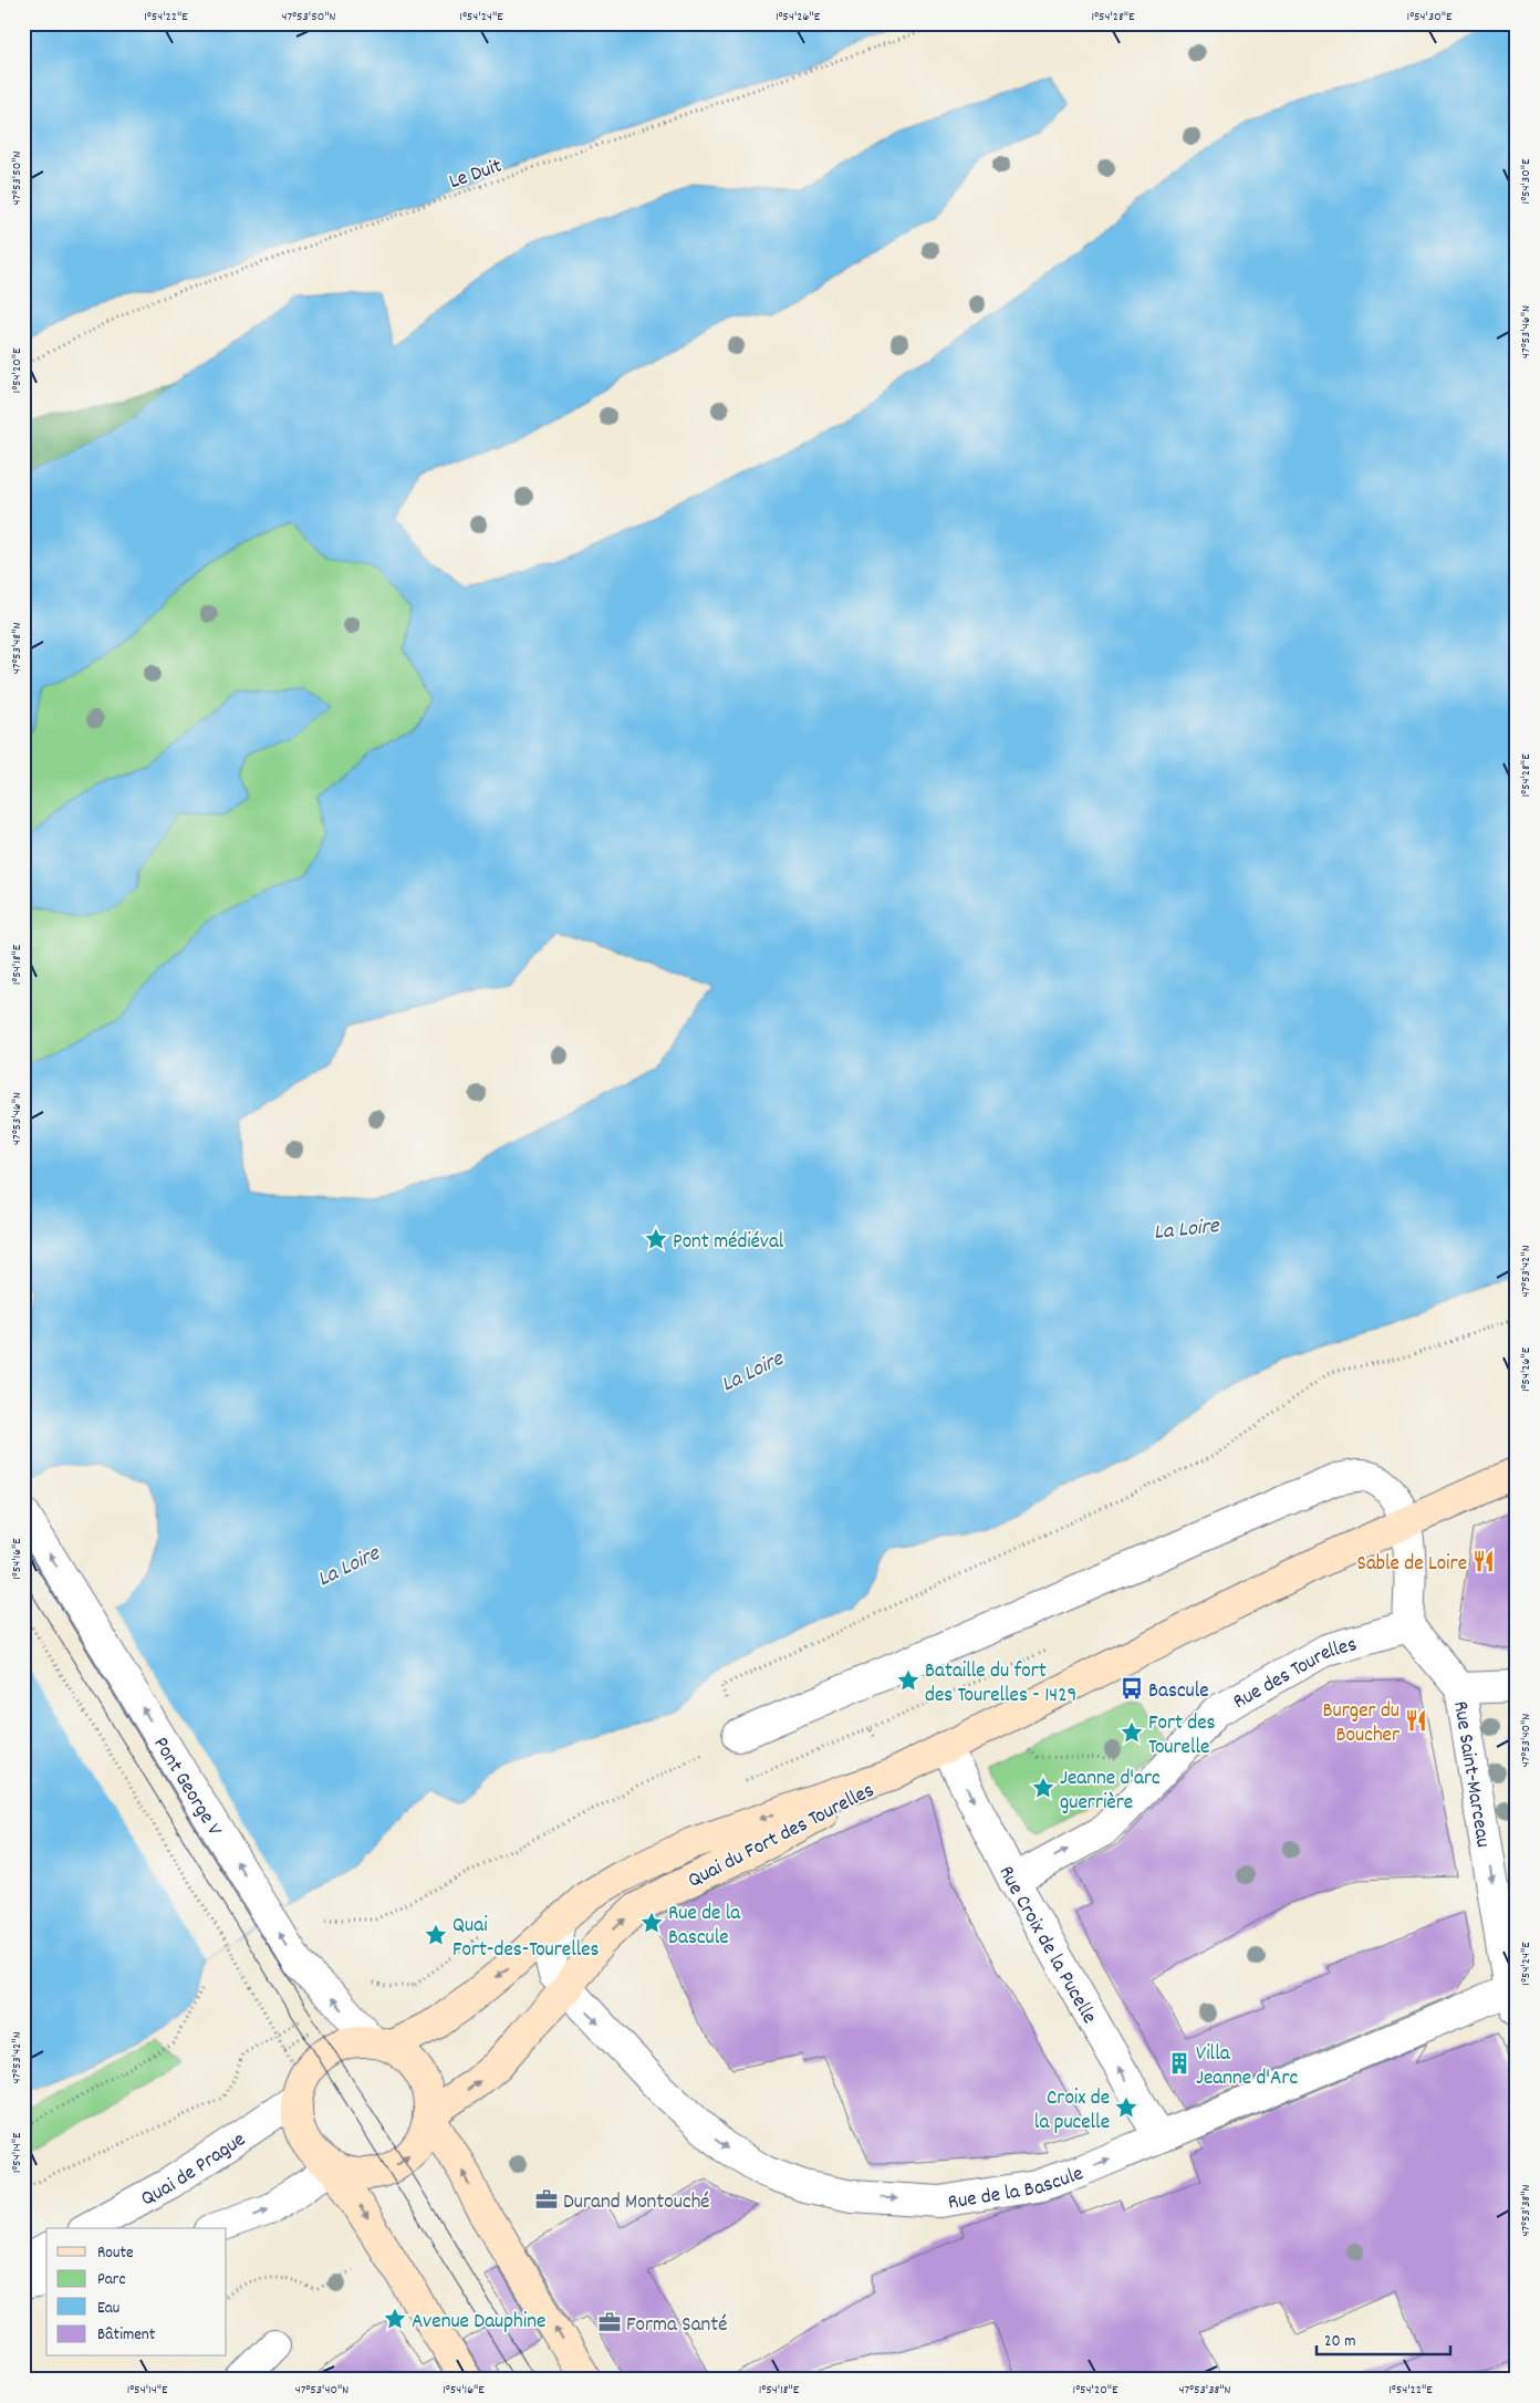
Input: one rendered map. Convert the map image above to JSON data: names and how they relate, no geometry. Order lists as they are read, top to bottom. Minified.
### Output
{"streets":{"main road":["Quai du Fort des Tourelles"],"street":["Rue des Tourelles","Rue Saint-Marceau","Pont George V","Rue Croix de la Pucelle","Quai de Prague","Rue de la Bascule"],"path":["Le Duit"]},"crossings":[["Rue des Tourelles","Rue Saint-Marceau"],["Rue des Tourelles","Rue Croix de la Pucelle"],["Rue Saint-Marceau","Rue de la Bascule"],["Pont George V","Quai du Fort des Tourelles"],["Pont George V","Quai de Prague"],["Quai du Fort des Tourelles","Quai de Prague"],["Quai du Fort des Tourelles","Rue de la Bascule"],["Rue Croix de la Pucelle","Rue de la Bascule"]],"one_way":["Rue Saint-Marceau","Pont George V","Rue de la Bascule"],"water":["La Loire"],"places":{"place":["Pont médiéval","Bataille du fort des Tourelles - 1429","Fort des Tourelle","Jeanne d'arc guerrière","Rue de la Bascule","Quai Fort-des-Tourelles","Croix de la pucelle","Avenue Dauphine"],"restaurant":["Sable de Loire","Burger du Boucher"],"bus stop":["Bascule"],"building":["Villa Jeanne d'Arc"],"office":["Durand Montouché","Forma Santé"]},"legend":["Route","Parc","Eau","Bâtiment"],"scale_bar":"20 m","coordinates":["1°54'22\"E","47°53'50\"N","1°54'24\"E","1°54'26\"E","1°54'28\"E","1°54'30\"E","47°53'46\"N","1°54'20\"E","47°53'48\"N","1°54'18\"E","47°53'42\"N","1°54'16\"E","47°53'40\"N","1°54'14\"E","47°53'38\"N"]}
